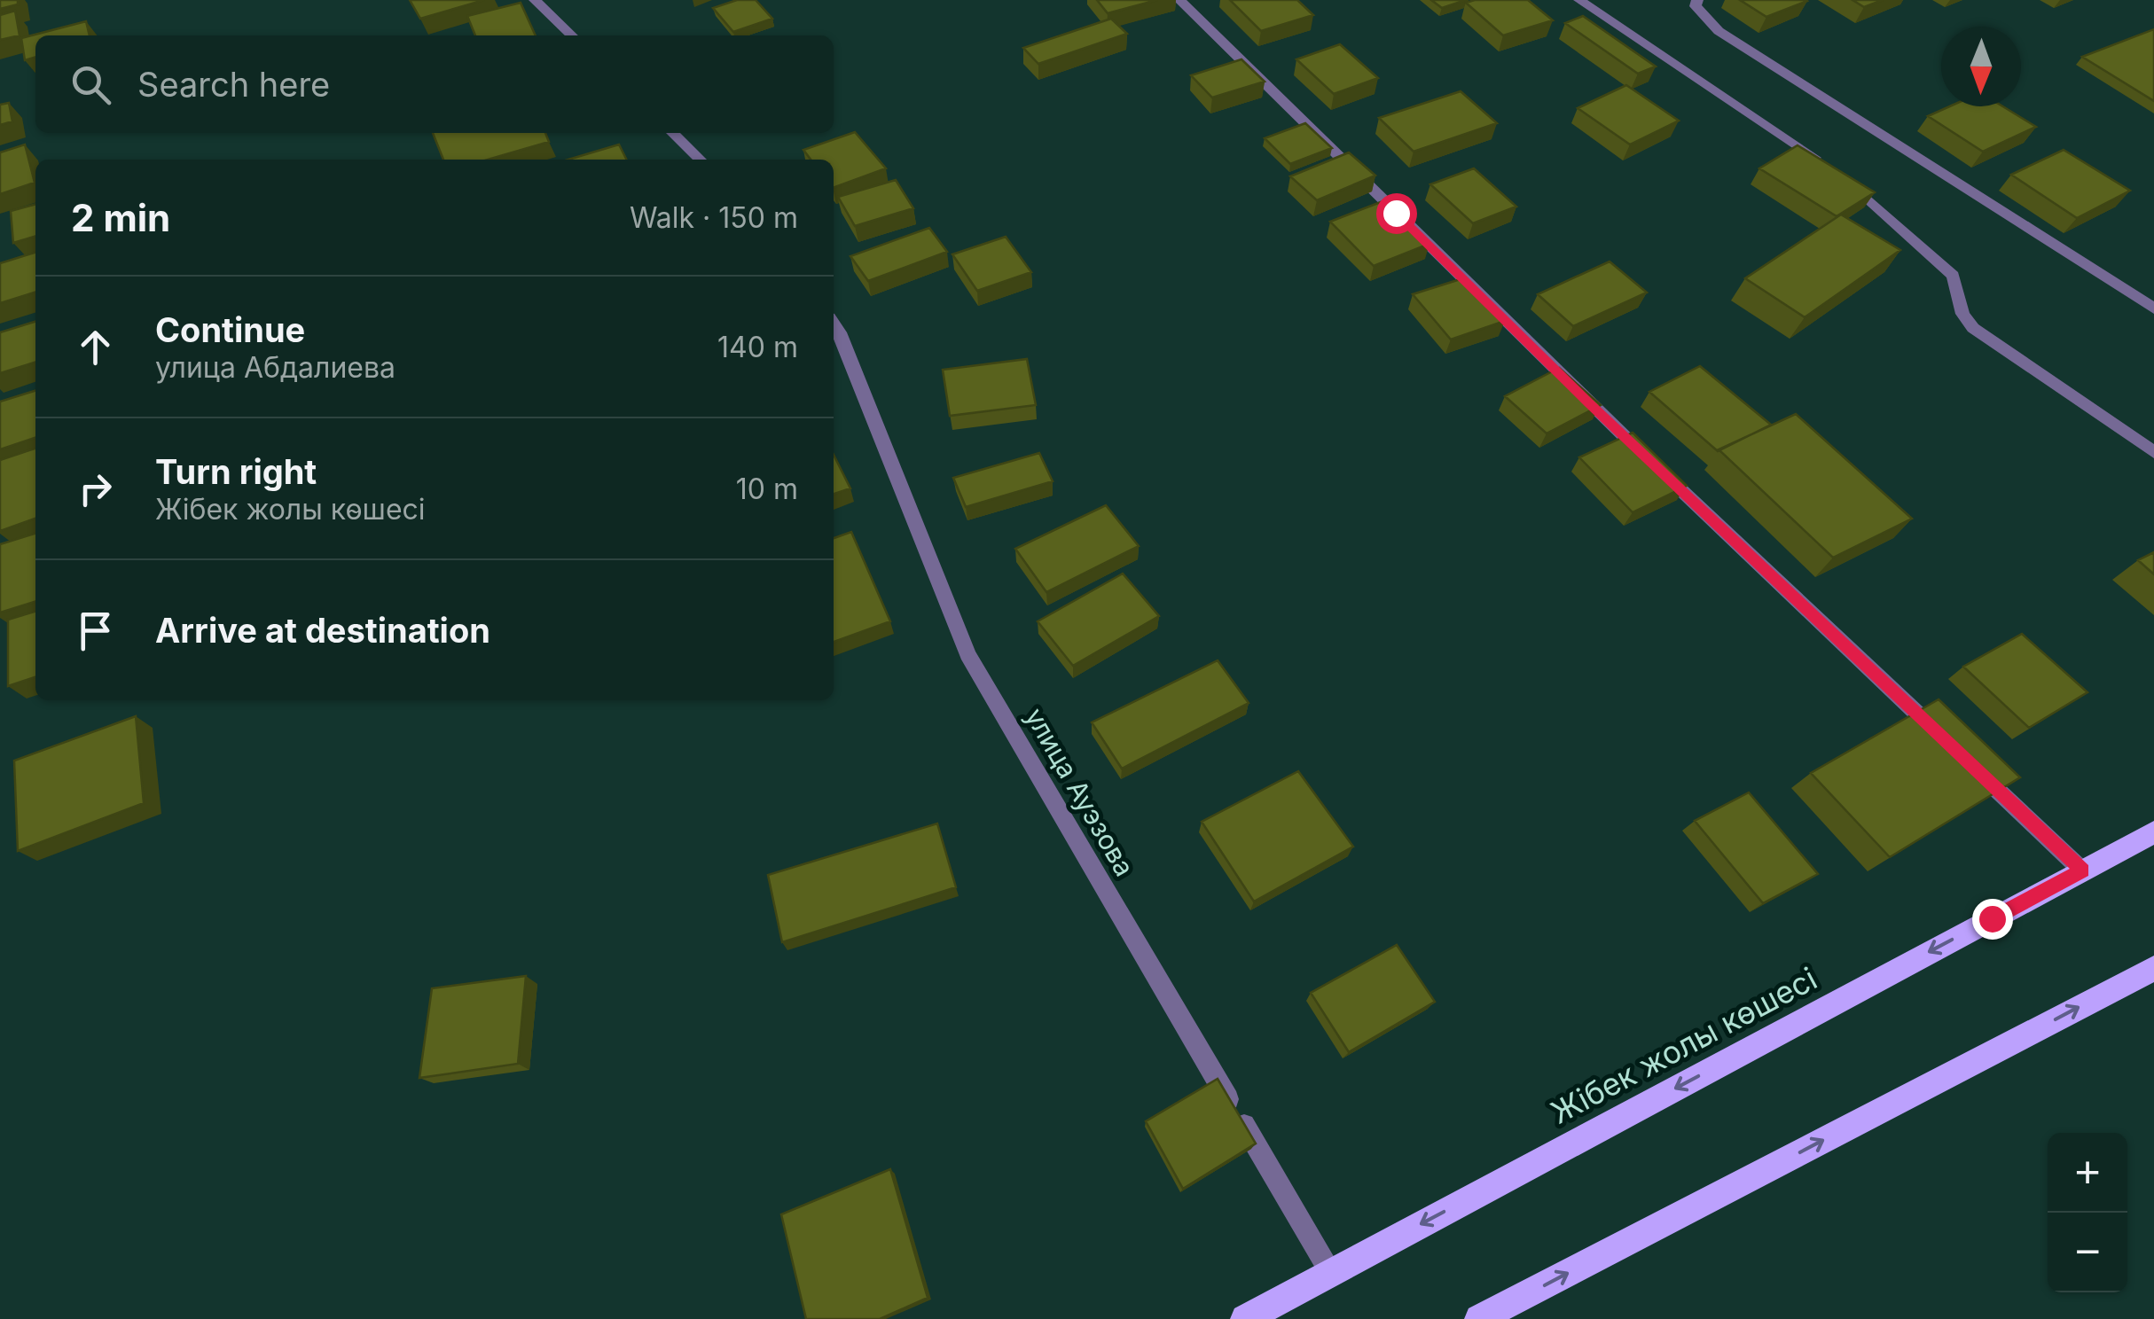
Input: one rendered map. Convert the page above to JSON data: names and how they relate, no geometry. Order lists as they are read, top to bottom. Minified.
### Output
{"streets":{"main road":["Жібек жолы көшесі"],"street":["улица Ауэзова"]},"crossings":[["улица Ауэзова","Жібек жолы көшесі"]],"north":"bottom","page":{"search":"Search here","heading":["2 min","Walk · 150 m"],"list":[["Continue","улица Абдалиева","140 m"],["Turn right","Жібек жолы көшесі","10 m"],"Arrive at destination"],"map_buttons":["+","−"]}}
